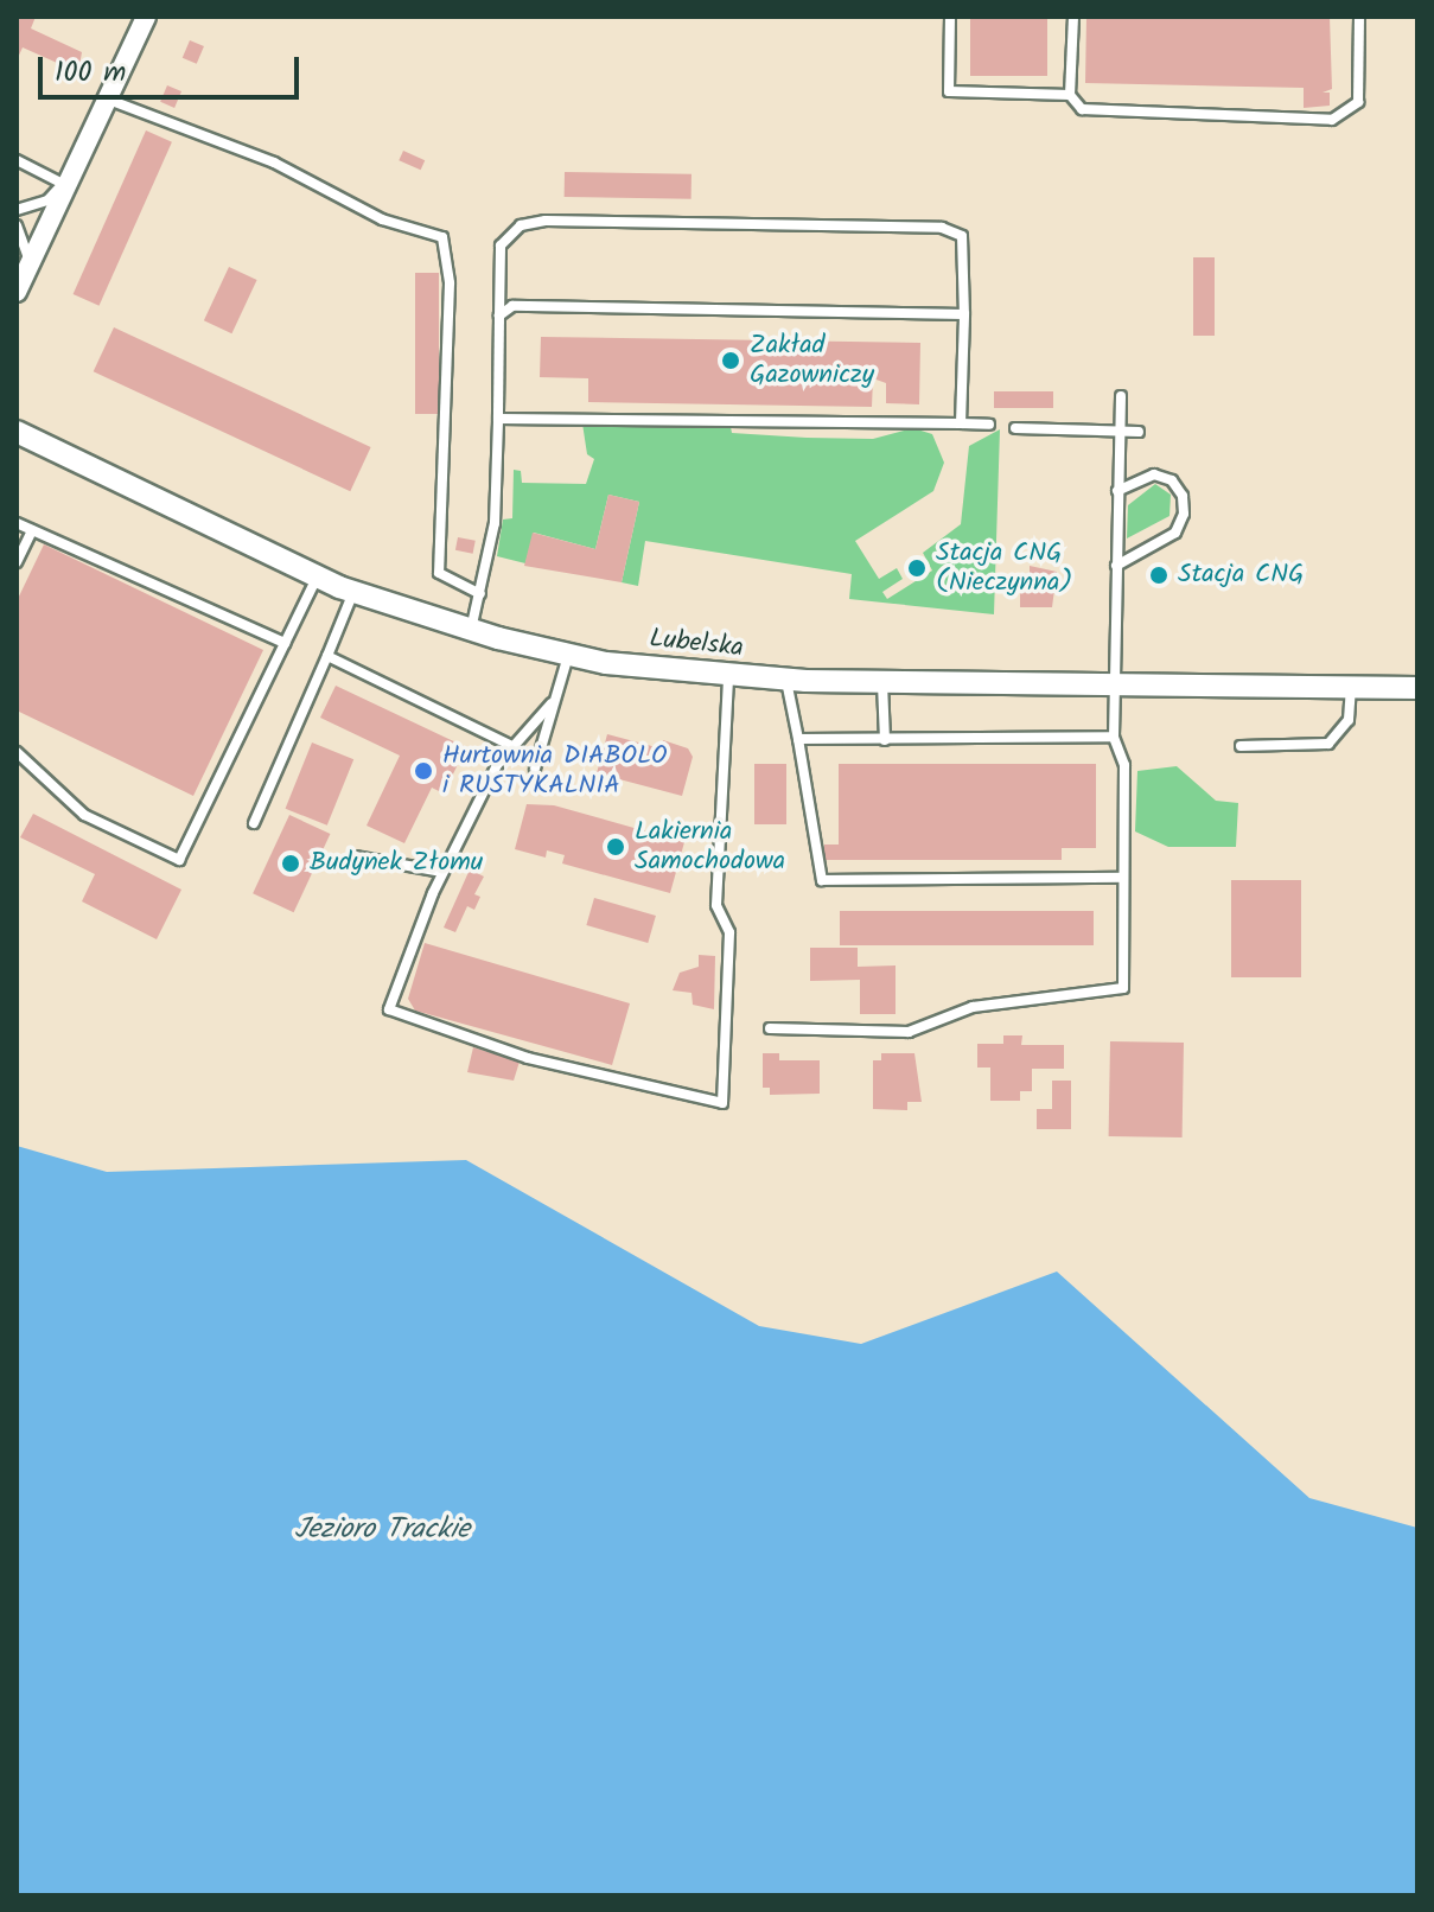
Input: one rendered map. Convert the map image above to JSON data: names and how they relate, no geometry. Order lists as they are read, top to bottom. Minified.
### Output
{"streets":{"street":["Lubelska"]},"water":["Jezioro Trackie"],"places":["Zakład Gazowniczy","Stacja CNG (Nieczynna)","Stacja CNG","Hurtownia DIABOLO i RUSTYKALNIA","Lakiernia Samochodowa","Budynek Złomu"],"scale_bar":"100 m"}
